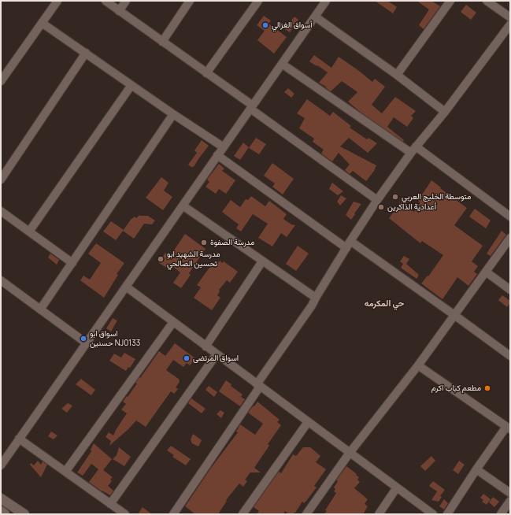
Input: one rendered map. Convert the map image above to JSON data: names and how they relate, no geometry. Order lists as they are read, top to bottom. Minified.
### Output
{"districts":["حي المكرمه"],"places":["أسواق الغزالي","متوسطة الخليج العربي","أعدادية الذاكرين","مدرسة الصفوة","مدرسة الشهيد ابو تحسين الصالحي","اسواق ابو حسنين NJ0133","اسواق المرتضى","مطعم كباب اكرم"]}
